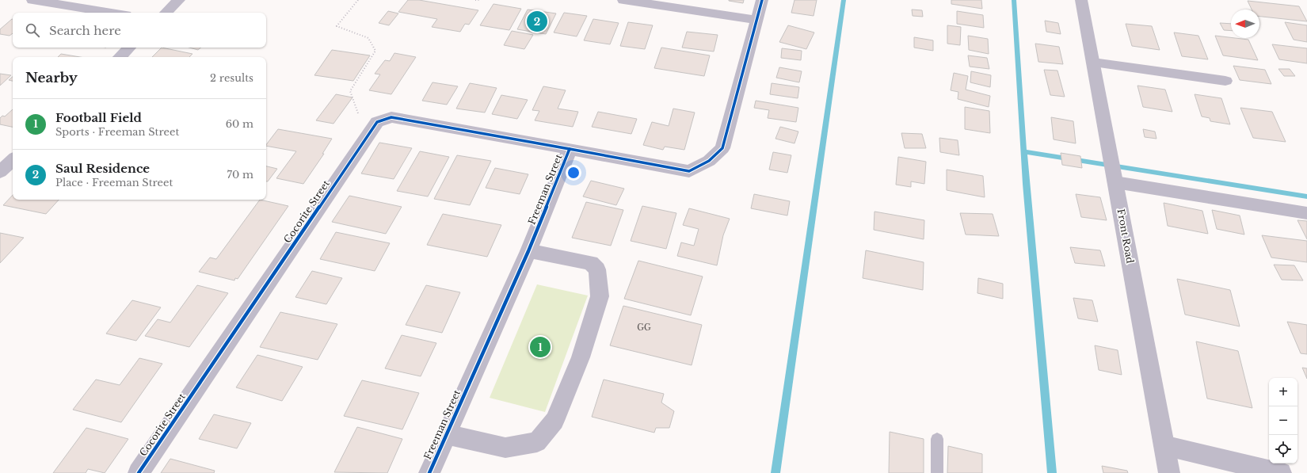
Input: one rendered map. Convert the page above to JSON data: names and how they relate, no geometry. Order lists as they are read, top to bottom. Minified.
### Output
{"streets":{"street":["Freeman Street","Cocorite Street","Front Road"]},"house_numbers":["GG"],"north":"left","page":{"pins":["2","1"],"search":"Search here","heading":["Nearby","2 results"],"list":[{"mark":"1","name":"Football Field","note":"Sports · Freeman Street","value":"60 m"},{"mark":"2","name":"Saul Residence","note":"Place · Freeman Street","value":"70 m"}],"map_buttons":["+","−"]}}
